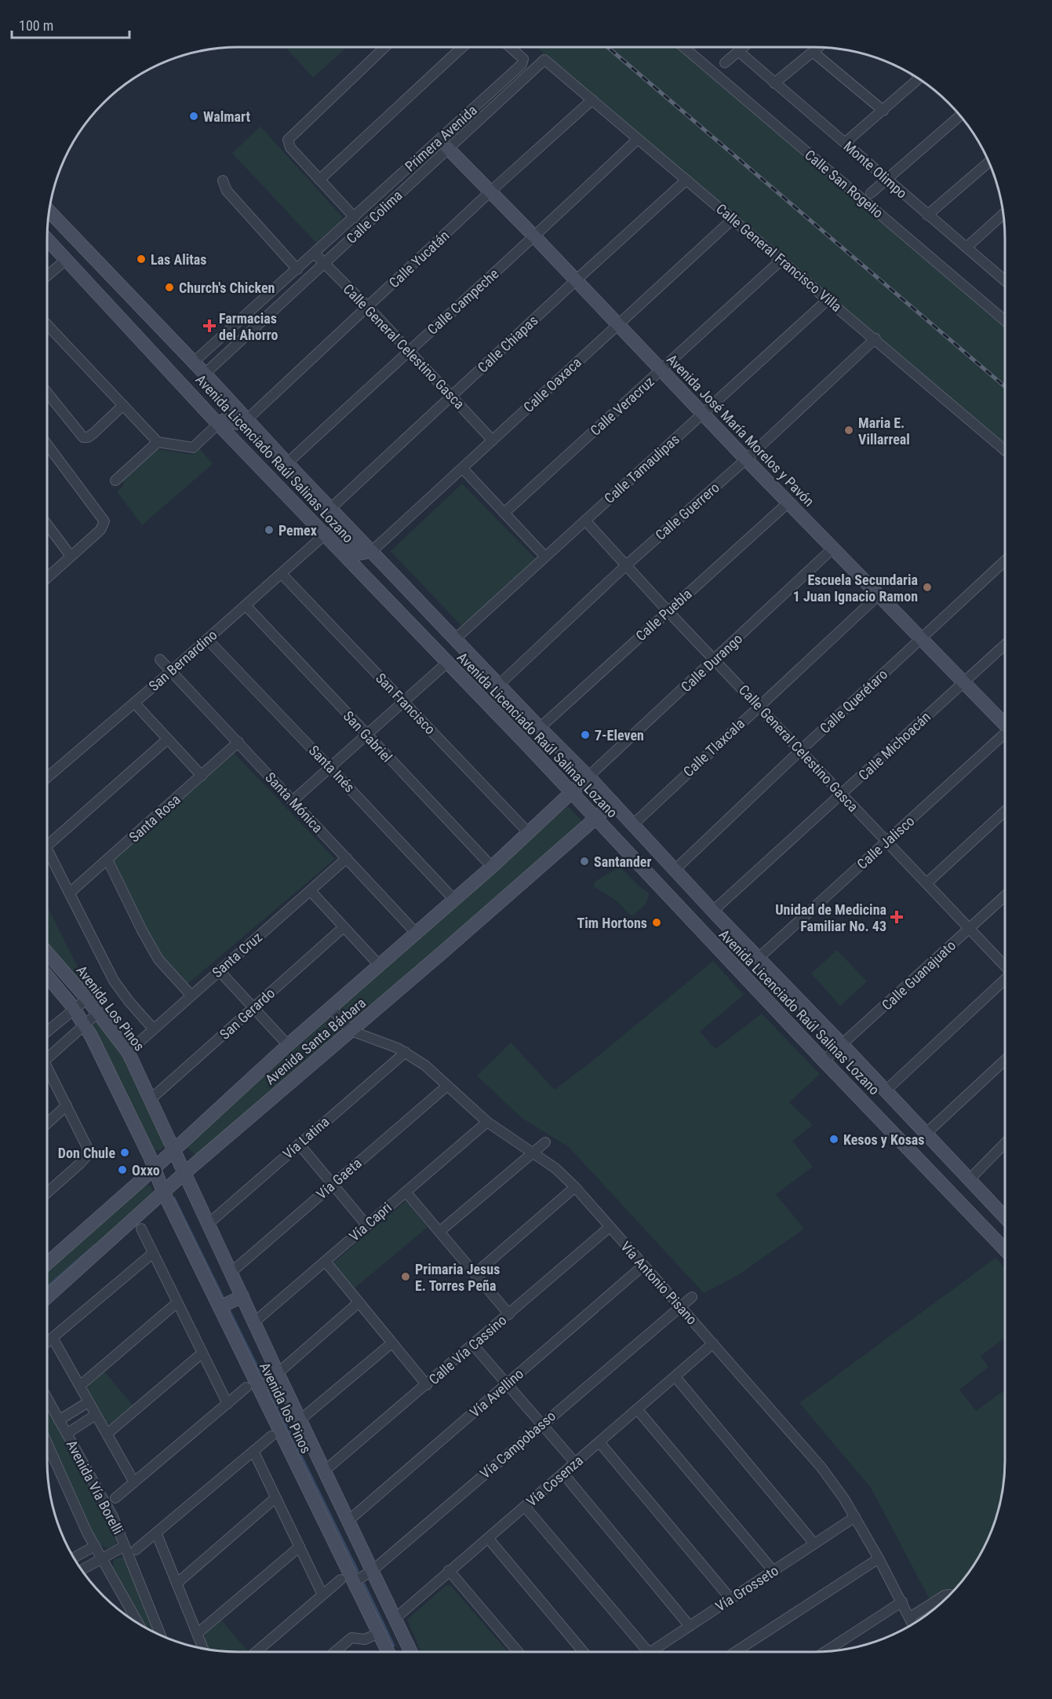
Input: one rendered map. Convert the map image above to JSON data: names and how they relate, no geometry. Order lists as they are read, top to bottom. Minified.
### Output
{"streets":{"street":["Primera Avenida","Monte Olimpo","Calle San Rogelio","Calle Colima","Calle General Francisco Villa","Calle Yucatán","Calle Campeche","Calle Chiapas","Calle General Celestino Gasca","Calle Oaxaca","Calle Veracruz","Avenida José María Morelos y Pavón","Avenida Licenciado Raúl Salinas Lozano","Calle Tamaulipas","Calle Guerrero","Calle Puebla","San Bernardino","Calle Durango","Calle Querétaro","San Francisco","San Gabriel","Calle Michoacán","Calle Tlaxcala","Santa Inés","Santa Mónica","Santa Rosa","Calle Jalisco","Santa Cruz","Calle Guanajuato","Avenida Los Pinos","San Gerardo","Avenida Santa Bárbara","Vía Latina","Vía Gaeta","Vía Capri","Vía Antonio Pisano","Calle Vía Cassino","Vía Avellino","Avenida los Pinos","Vía Campobasso","Vía Cosenza","Avenida Vía Borelli","Vía Grosseto"]},"crossings":[["Primera Avenida","Calle General Celestino Gasca"],["Primera Avenida","Avenida Licenciado Raúl Salinas Lozano"],["Calle Colima","Calle General Francisco Villa"],["Calle Colima","Calle General Celestino Gasca"],["Calle Colima","Avenida José María Morelos y Pavón"],["Calle Colima","Avenida Licenciado Raúl Salinas Lozano"],["Calle General Francisco Villa","Calle Yucatán"],["Calle General Francisco Villa","Calle Campeche"],["Calle General Francisco Villa","Calle Chiapas"],["Calle General Francisco Villa","Calle Oaxaca"],["Calle General Francisco Villa","Calle Veracruz"],["Calle General Francisco Villa","Calle Tamaulipas"],["Calle General Francisco Villa","Calle Guerrero"],["Calle Yucatán","Calle General Celestino Gasca"],["Calle Yucatán","Avenida José María Morelos y Pavón"],["Calle Yucatán","Avenida Licenciado Raúl Salinas Lozano"],["Calle Campeche","Calle General Celestino Gasca"],["Calle Campeche","Avenida José María Morelos y Pavón"],["Calle Campeche","Avenida Licenciado Raúl Salinas Lozano"],["Calle Chiapas","Calle General Celestino Gasca"],["Calle Chiapas","Avenida José María Morelos y Pavón"],["Calle Chiapas","Avenida Licenciado Raúl Salinas Lozano"],["Calle General Celestino Gasca","Calle Oaxaca"],["Calle General Celestino Gasca","Calle Tamaulipas"],["Calle General Celestino Gasca","Calle Guerrero"],["Calle General Celestino Gasca","Calle Puebla"],["Calle General Celestino Gasca","Calle Durango"],["Calle General Celestino Gasca","Calle Querétaro"],["Calle General Celestino Gasca","Calle Michoacán"],["Calle General Celestino Gasca","Calle Tlaxcala"],["Calle General Celestino Gasca","Calle Jalisco"],["Calle General Celestino Gasca","Calle Guanajuato"],["Calle Oaxaca","Avenida José María Morelos y Pavón"],["Calle Oaxaca","Avenida Licenciado Raúl Salinas Lozano"],["Calle Veracruz","Avenida José María Morelos y Pavón"],["Avenida José María Morelos y Pavón","Calle Tamaulipas"],["Avenida José María Morelos y Pavón","Calle Guerrero"],["Avenida José María Morelos y Pavón","Calle Puebla"],["Avenida José María Morelos y Pavón","Calle Durango"],["Avenida José María Morelos y Pavón","Calle Querétaro"],["Avenida José María Morelos y Pavón","Calle Michoacán"],["Avenida José María Morelos y Pavón","Calle Tlaxcala"],["Avenida Licenciado Raúl Salinas Lozano","Calle Tamaulipas"],["Avenida Licenciado Raúl Salinas Lozano","Calle Guerrero"],["Avenida Licenciado Raúl Salinas Lozano","Calle Puebla"],["Avenida Licenciado Raúl Salinas Lozano","San Bernardino"],["Avenida Licenciado Raúl Salinas Lozano","Calle Durango"],["Avenida Licenciado Raúl Salinas Lozano","Calle Querétaro"],["Avenida Licenciado Raúl Salinas Lozano","Calle Michoacán"],["Avenida Licenciado Raúl Salinas Lozano","Calle Tlaxcala"],["Avenida Licenciado Raúl Salinas Lozano","Calle Jalisco"],["Avenida Licenciado Raúl Salinas Lozano","Calle Guanajuato"],["Avenida Licenciado Raúl Salinas Lozano","Avenida Santa Bárbara"],["San Bernardino","San Francisco"],["San Bernardino","San Gabriel"],["San Bernardino","Santa Inés"],["San Bernardino","Santa Mónica"],["Calle Durango","Avenida Santa Bárbara"],["San Francisco","Avenida Santa Bárbara"],["San Gabriel","Avenida Santa Bárbara"],["Santa Inés","Avenida Santa Bárbara"],["Santa Mónica","Santa Rosa"],["Santa Mónica","Santa Cruz"],["Santa Mónica","Avenida Santa Bárbara"],["Santa Cruz","Avenida Los Pinos"],["Avenida Los Pinos","San Gerardo"],["Avenida Los Pinos","Avenida Santa Bárbara"],["Avenida Los Pinos","Avenida los Pinos"],["Avenida Santa Bárbara","Vía Antonio Pisano"],["Avenida Santa Bárbara","Avenida los Pinos"],["Vía Latina","Vía Antonio Pisano"],["Vía Latina","Avenida los Pinos"],["Vía Gaeta","Vía Antonio Pisano"],["Vía Gaeta","Avenida los Pinos"],["Vía Capri","Vía Antonio Pisano"],["Vía Capri","Avenida los Pinos"],["Vía Antonio Pisano","Calle Vía Cassino"],["Vía Antonio Pisano","Vía Avellino"],["Vía Antonio Pisano","Vía Campobasso"],["Vía Antonio Pisano","Vía Cosenza"],["Vía Antonio Pisano","Vía Grosseto"],["Calle Vía Cassino","Avenida los Pinos"],["Vía Avellino","Avenida los Pinos"],["Avenida los Pinos","Vía Campobasso"],["Avenida los Pinos","Vía Cosenza"]],"places":{"other":["Walmart","Las Alitas","Church's Chicken","Maria E. Villarreal","Pemex","Escuela Secundaria 1 Juan Ignacio Ramon","7-Eleven","Santander","Tim Hortons","Kesos y Kosas","Don Chule","Oxxo","Primaria Jesus E. Torres Peña"],"health":["Farmacias del Ahorro","Unidad de Medicina Familiar No. 43"]},"scale_bar":"100 m"}
